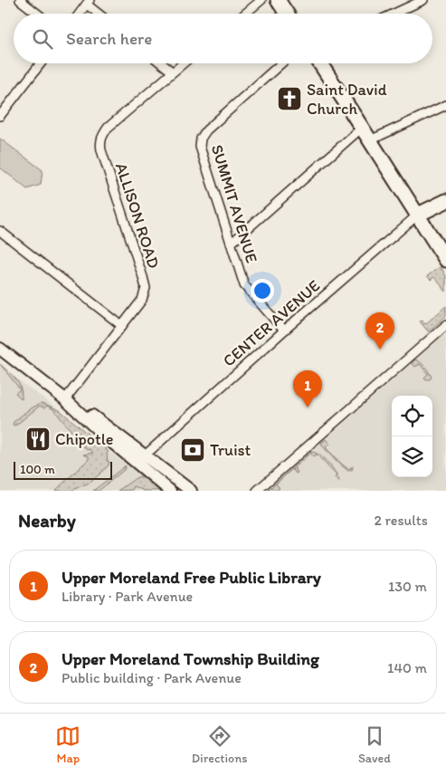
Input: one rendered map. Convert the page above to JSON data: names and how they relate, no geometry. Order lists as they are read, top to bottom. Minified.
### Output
{"streets":{"street":["SUMMIT AVENUE","ALLISON ROAD","CENTER AVENUE"]},"crossings":[["SUMMIT AVENUE","CENTER AVENUE"]],"places":{"church":["Saint David Church"],"restaurant":["Chipotle"],"bank":["Truist"]},"scale_bar":"100 m","page":{"search":"Search here","pins":["2","1"],"scale":"100 m","heading":["Nearby","2 results"],"list":[{"mark":"1","name":"Upper Moreland Free Public Library","note":"Library · Park Avenue","value":"130 m"},{"mark":"2","name":"Upper Moreland Township Building","note":"Public building · Park Avenue","value":"140 m"}],"nav":["Map","Directions","Saved"]}}
